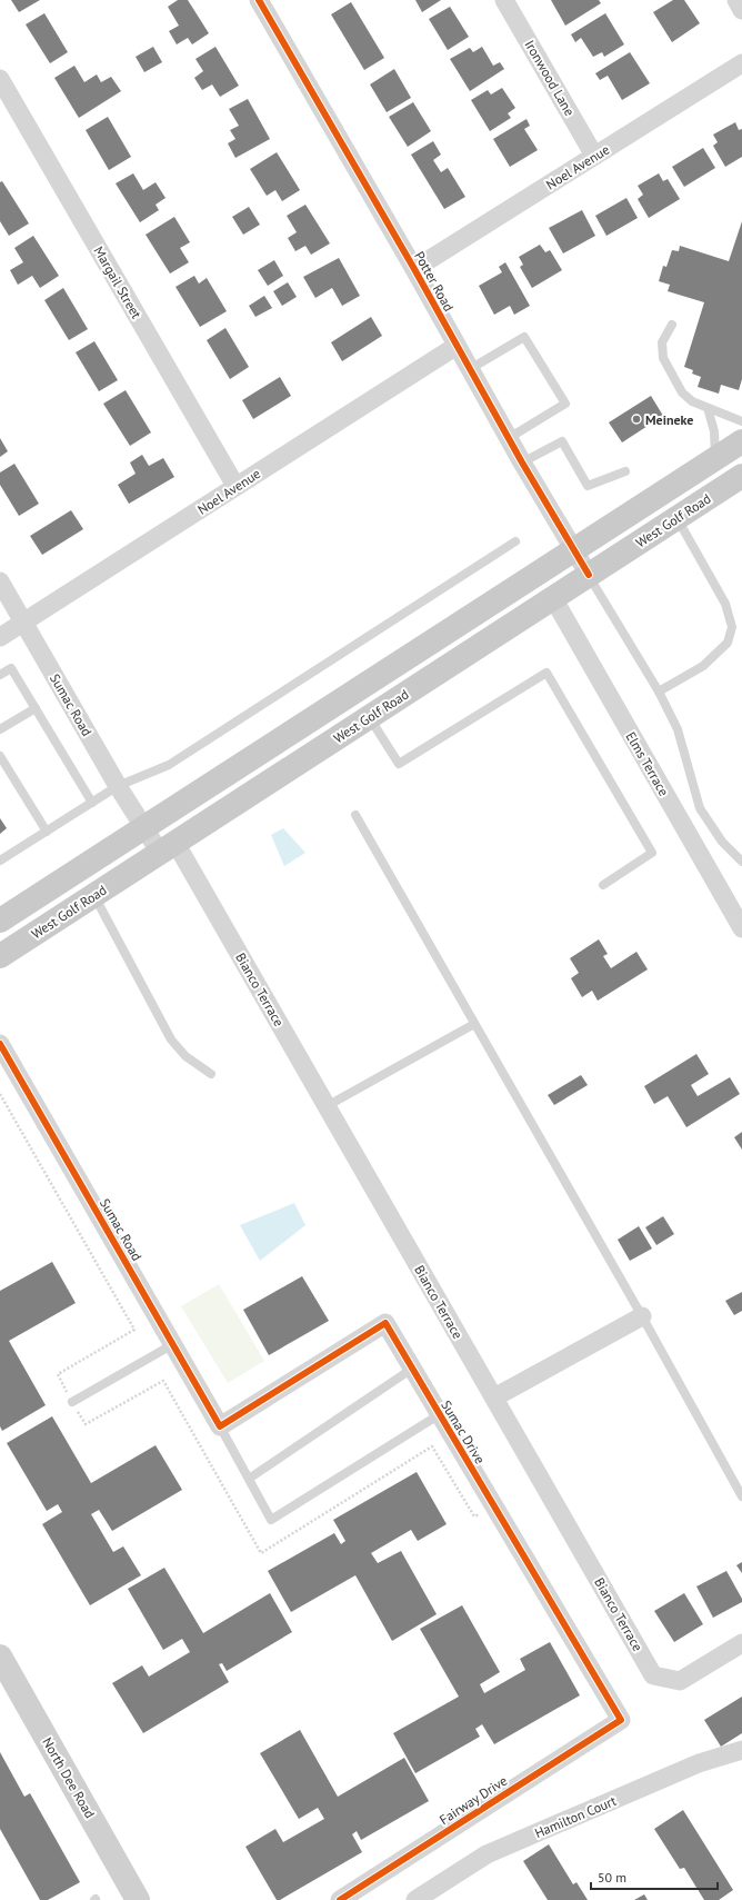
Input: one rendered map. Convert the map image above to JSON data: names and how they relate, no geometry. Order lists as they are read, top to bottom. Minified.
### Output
{"streets":{"main road":["West Golf Road"],"street":["Ironwood Lane","Noel Avenue","Potter Road","Margail Street","Sumac Road","Elms Terrace","Bianco Terrace","Sumac Drive","North Dee Road","Fairway Drive","Hamilton Court"]},"crossings":[["Ironwood Lane","Noel Avenue"],["Noel Avenue","Potter Road"],["Noel Avenue","Margail Street"],["Noel Avenue","Sumac Road"],["Potter Road","West Golf Road"],["West Golf Road","Elms Terrace"],["West Golf Road","Bianco Terrace"],["Sumac Road","Bianco Terrace"],["Sumac Road","Sumac Drive"],["Sumac Drive","Fairway Drive"]],"places":["Meineke"],"scale_bar":"50 m"}
